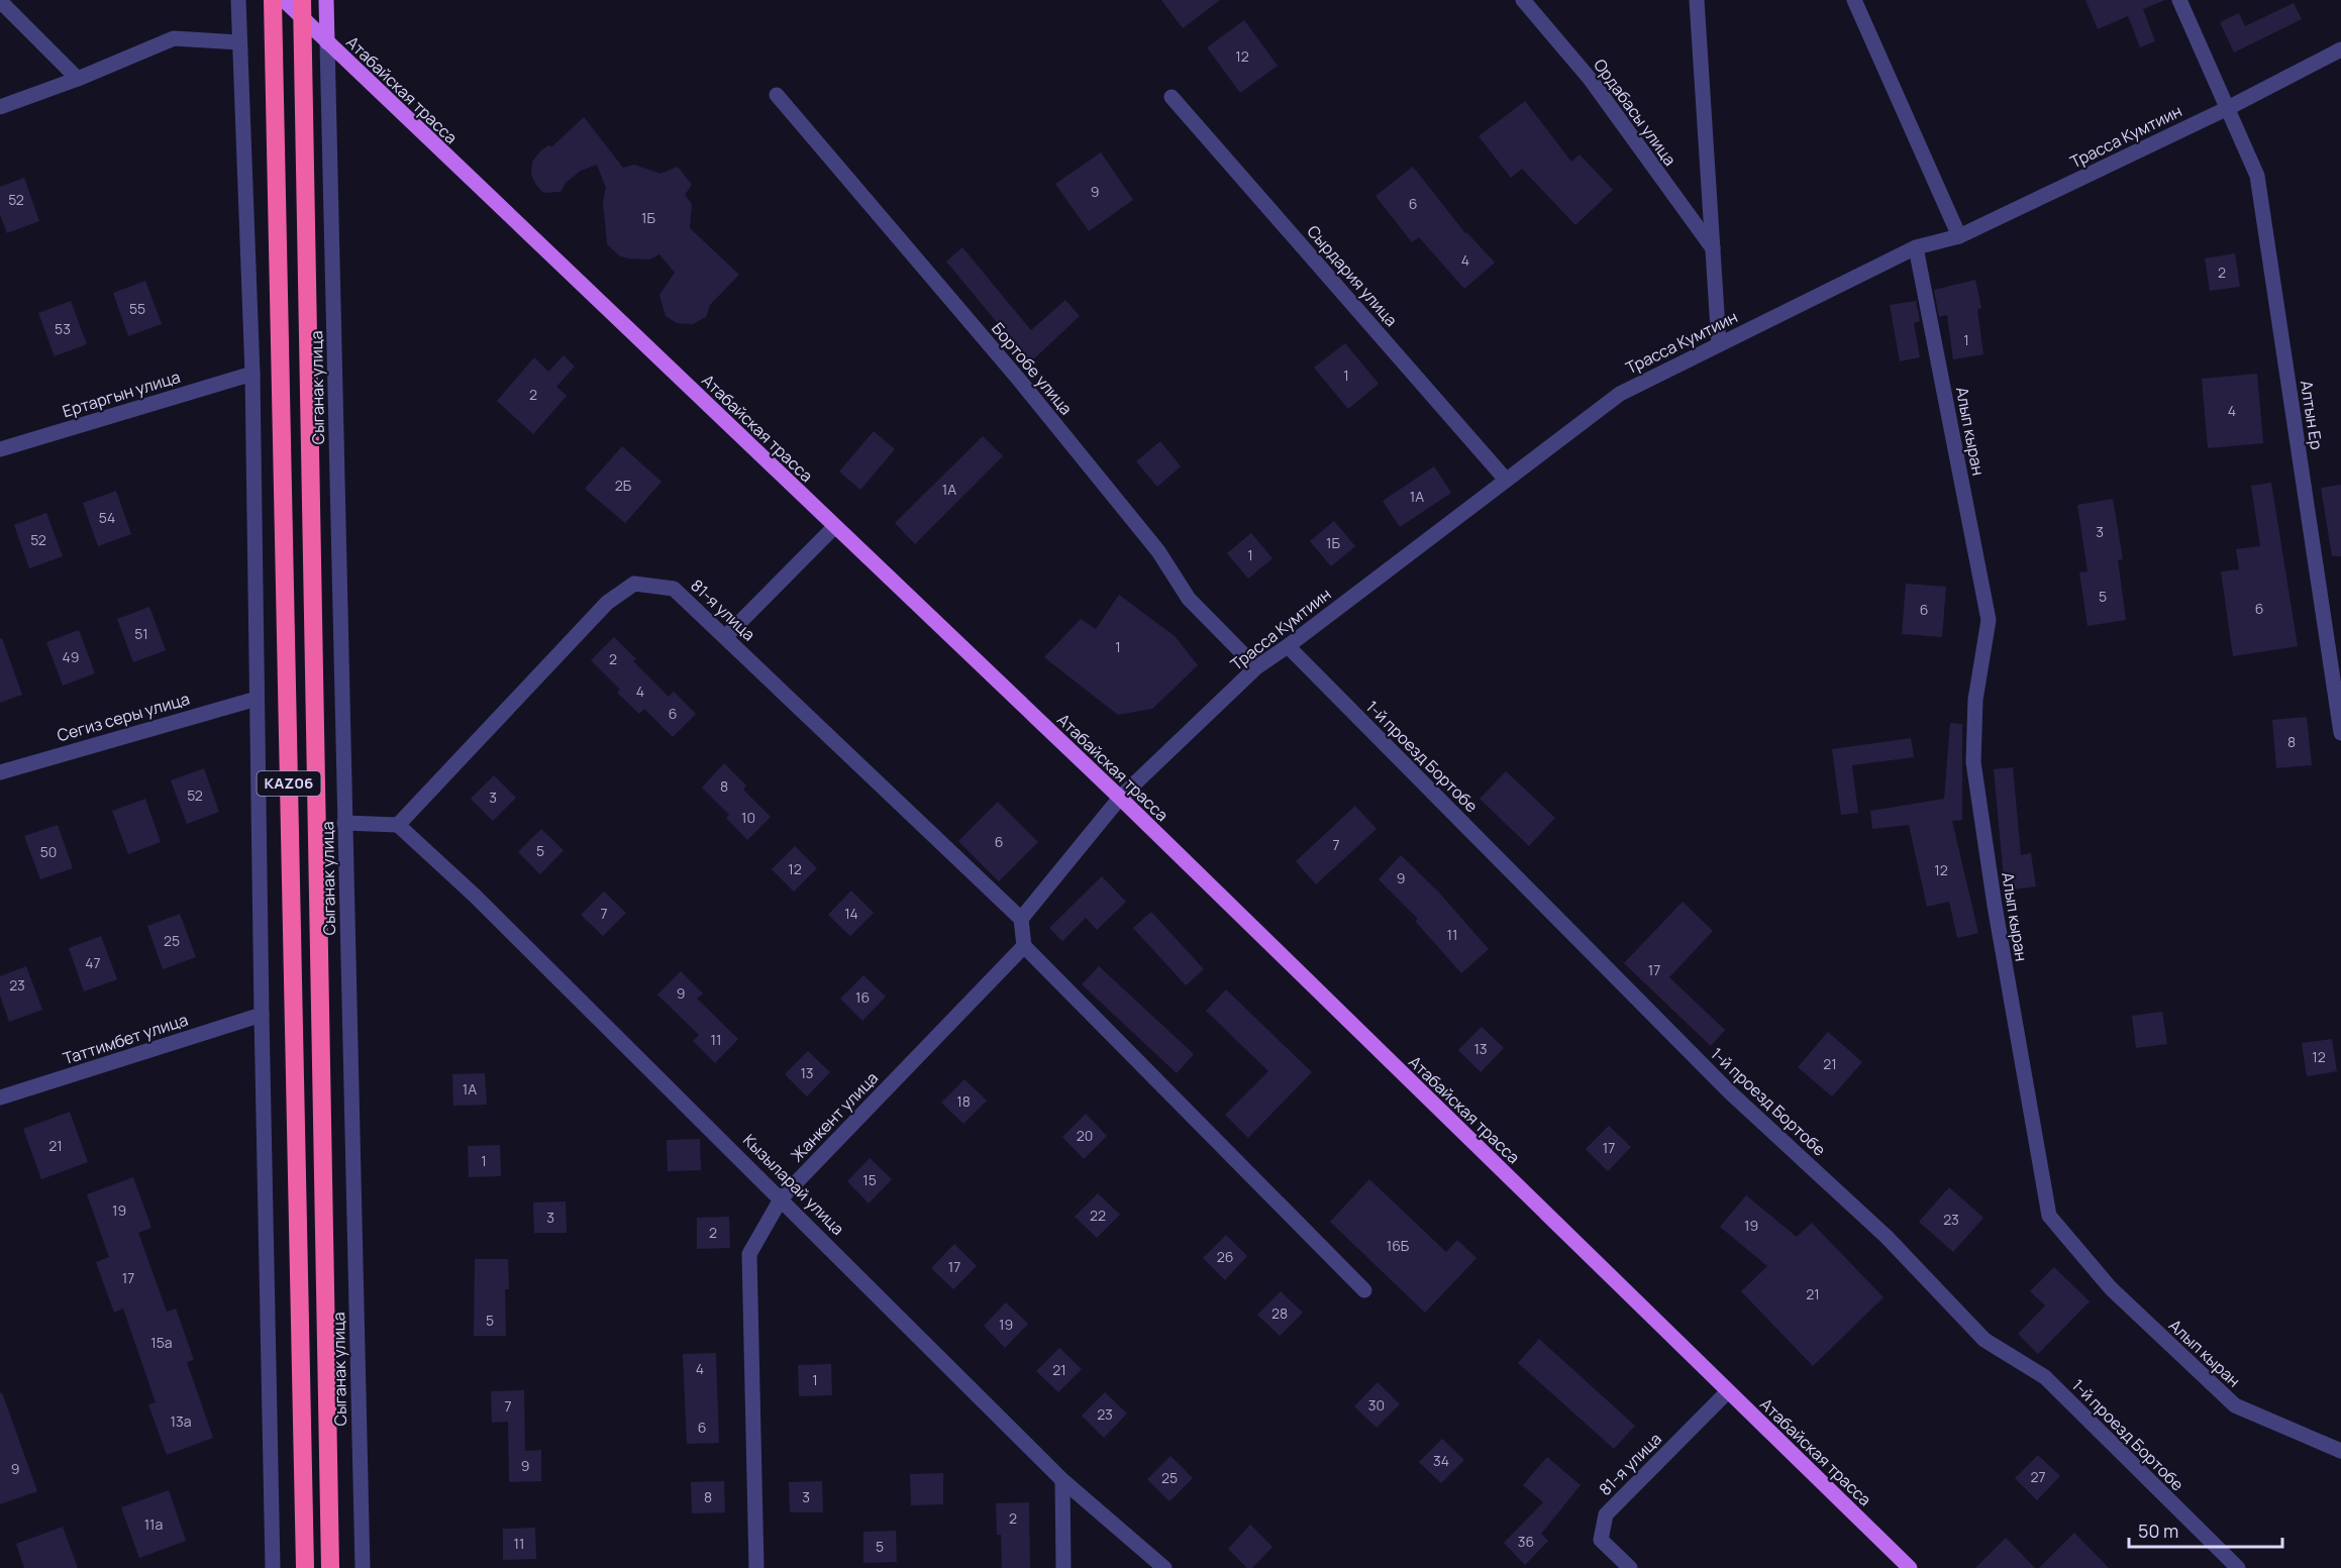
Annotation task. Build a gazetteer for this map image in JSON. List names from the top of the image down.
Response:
{
  "streets": {
    "highway": ["KАZ06"],
    "main road": ["Атабайская трасса"],
    "street": [
      "Ордабасы улица",
      "Трасса Кумтиин",
      "Сырдария улица",
      "Бортобе улица",
      "Сыганак улица",
      "Ертаргын улица",
      "Алтын Ер",
      "Алып кыран",
      "81-я улица",
      "Сегиз серы улица",
      "1-й проезд Бортобе",
      "Таттимбет улица",
      "Жанкент улица",
      "Кызыларай улица"
    ]
  },
  "crossings": [
    ["Атабайская трасса", "Трасса Кумтиин"],
    ["Атабайская трасса", "Сыганак улица"],
    ["Атабайская трасса", "81-я улица"],
    ["Атабайская трасса", "KАZ06"],
    ["Трасса Кумтиин", "Сырдария улица"],
    ["Трасса Кумтиин", "Бортобе улица"],
    ["Трасса Кумтиин", "Алтын Ер"],
    ["Трасса Кумтиин", "Алып кыран"],
    ["Трасса Кумтиин", "1-й проезд Бортобе"],
    ["81-я улица", "Кызыларай улица"],
    ["Жанкент улица", "Кызыларай улица"]
  ],
  "house_numbers": [
    "12",
    "9",
    "52",
    "6",
    "1Б",
    "4",
    "2",
    "55",
    "53",
    "1",
    "1",
    "2",
    "4",
    "2Б",
    "1А",
    "1А",
    "54",
    "3",
    "52",
    "1Б",
    "1",
    "5",
    "6",
    "6",
    "51",
    "1",
    "49",
    "2",
    "4",
    "6",
    "8",
    "8",
    "52",
    "3",
    "10",
    "6",
    "7",
    "5",
    "50",
    "12",
    "12",
    "9",
    "7",
    "14",
    "11",
    "25",
    "47",
    "17",
    "23",
    "9",
    "16",
    "11",
    "13",
    "12",
    "21",
    "13",
    "1А",
    "18",
    "20",
    "21",
    "17",
    "1",
    "15",
    "19",
    "22",
    "3",
    "23",
    "19",
    "2",
    "16Б",
    "26",
    "17",
    "17",
    "21",
    "28",
    "5",
    "19",
    "15a",
    "4",
    "21",
    "1",
    "30",
    "7",
    "23",
    "13a",
    "6",
    "34",
    "9",
    "9",
    "27",
    "25",
    "8",
    "3",
    "2",
    "11a",
    "36",
    "11",
    "5"
  ],
  "scale_bar": "50 m"
}
